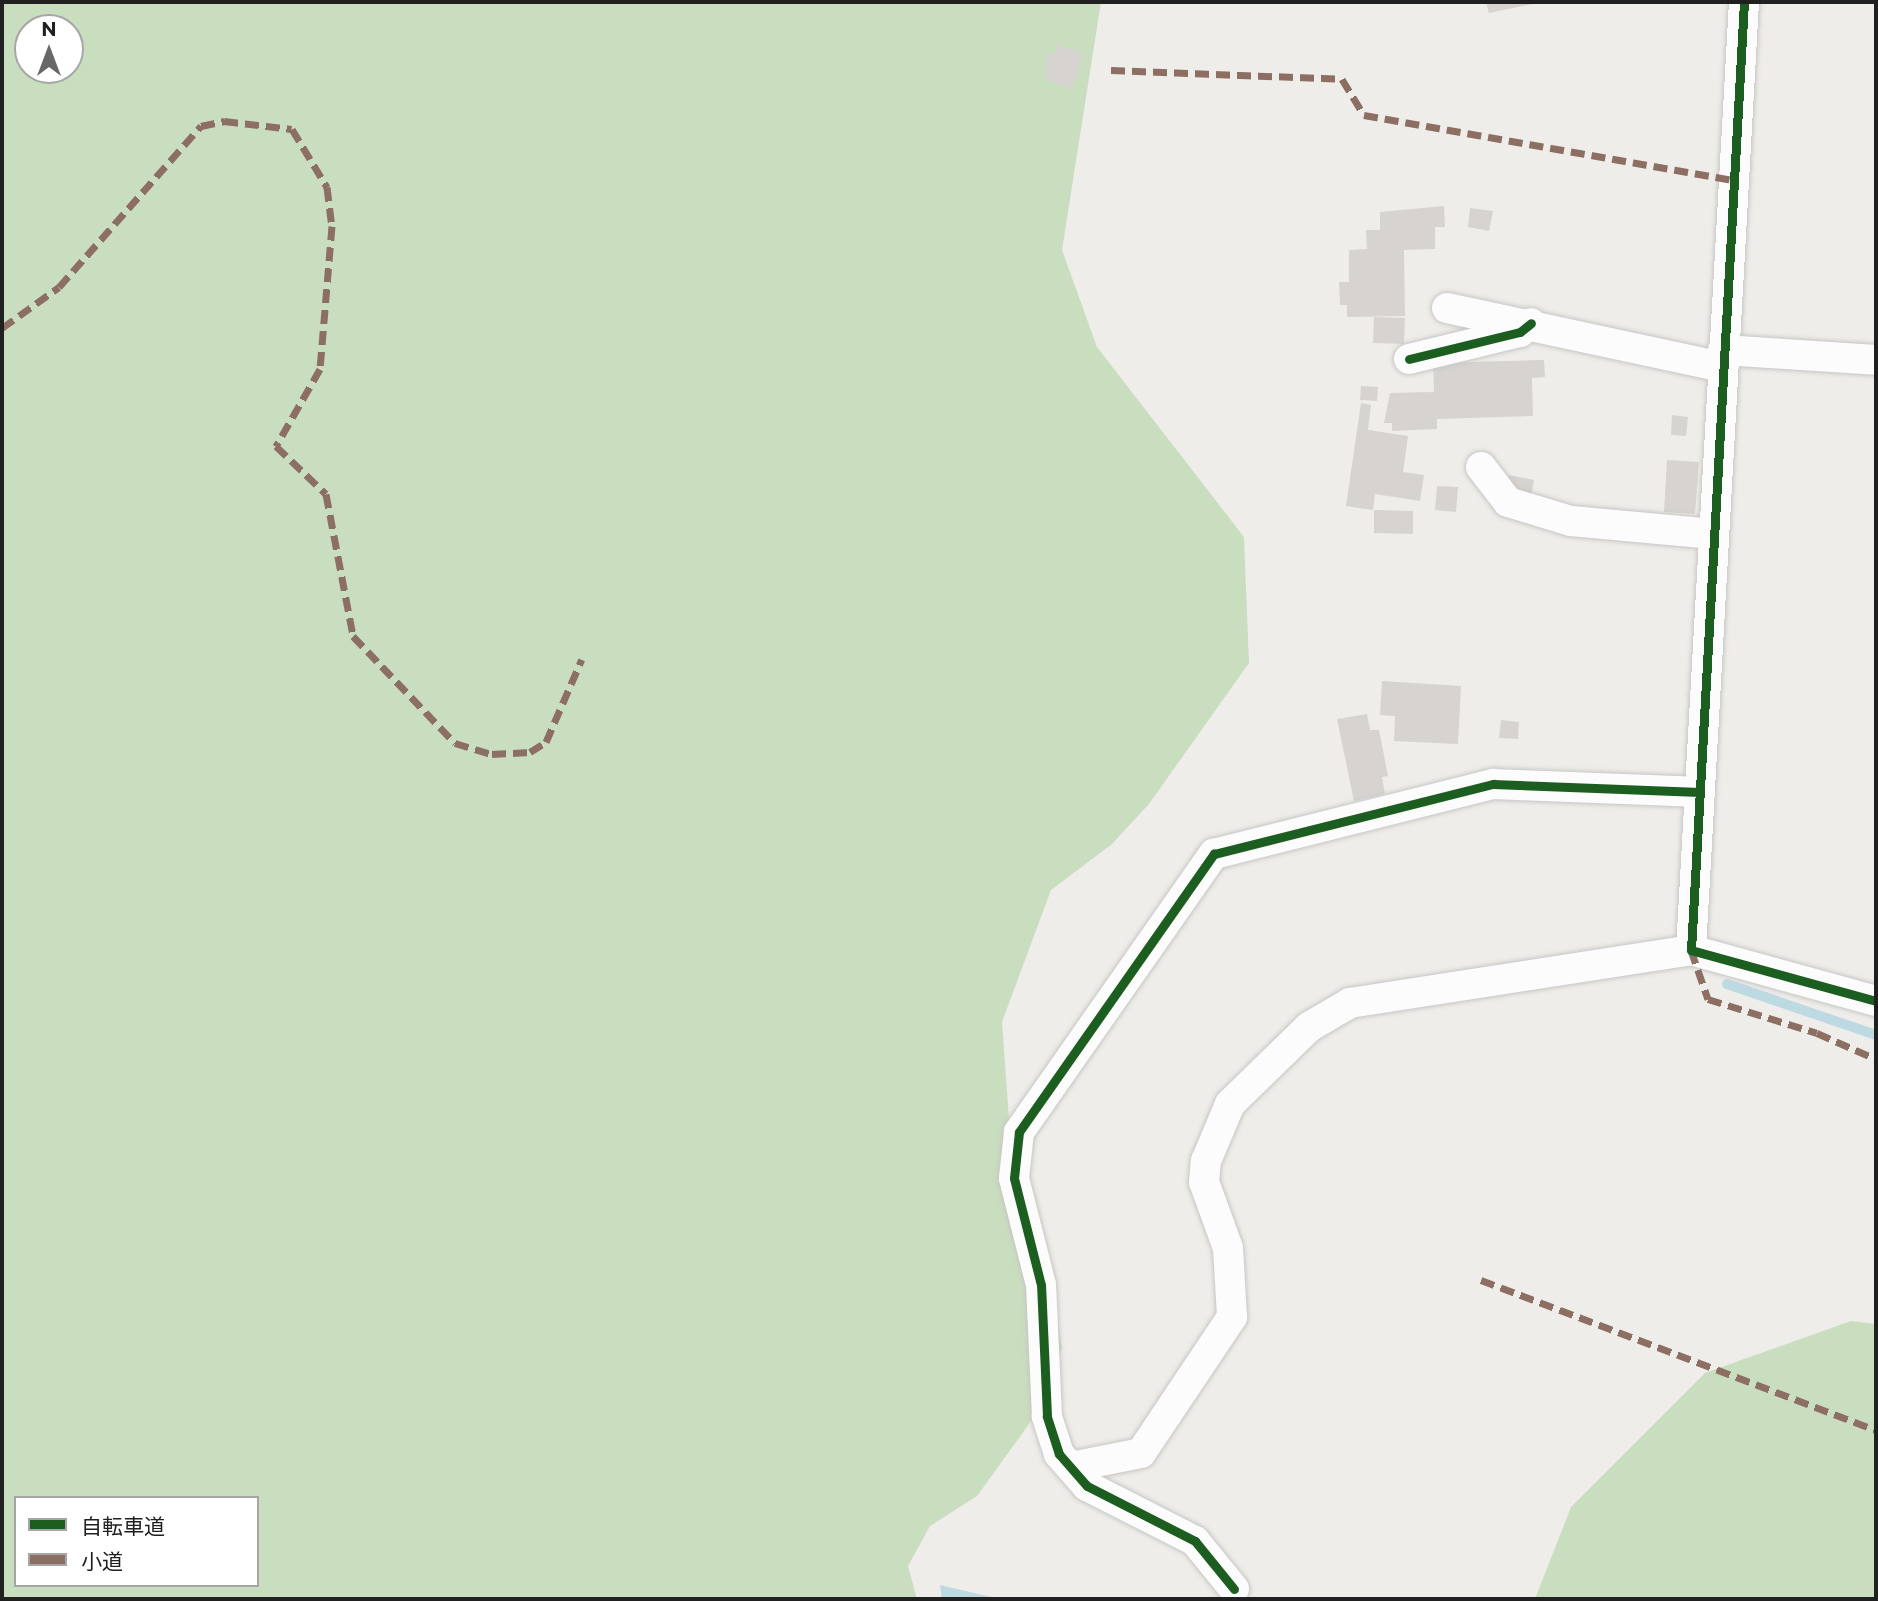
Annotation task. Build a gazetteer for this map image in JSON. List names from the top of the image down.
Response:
{
  "legend": ["自転車道", "小道"],
  "north": "top"
}
